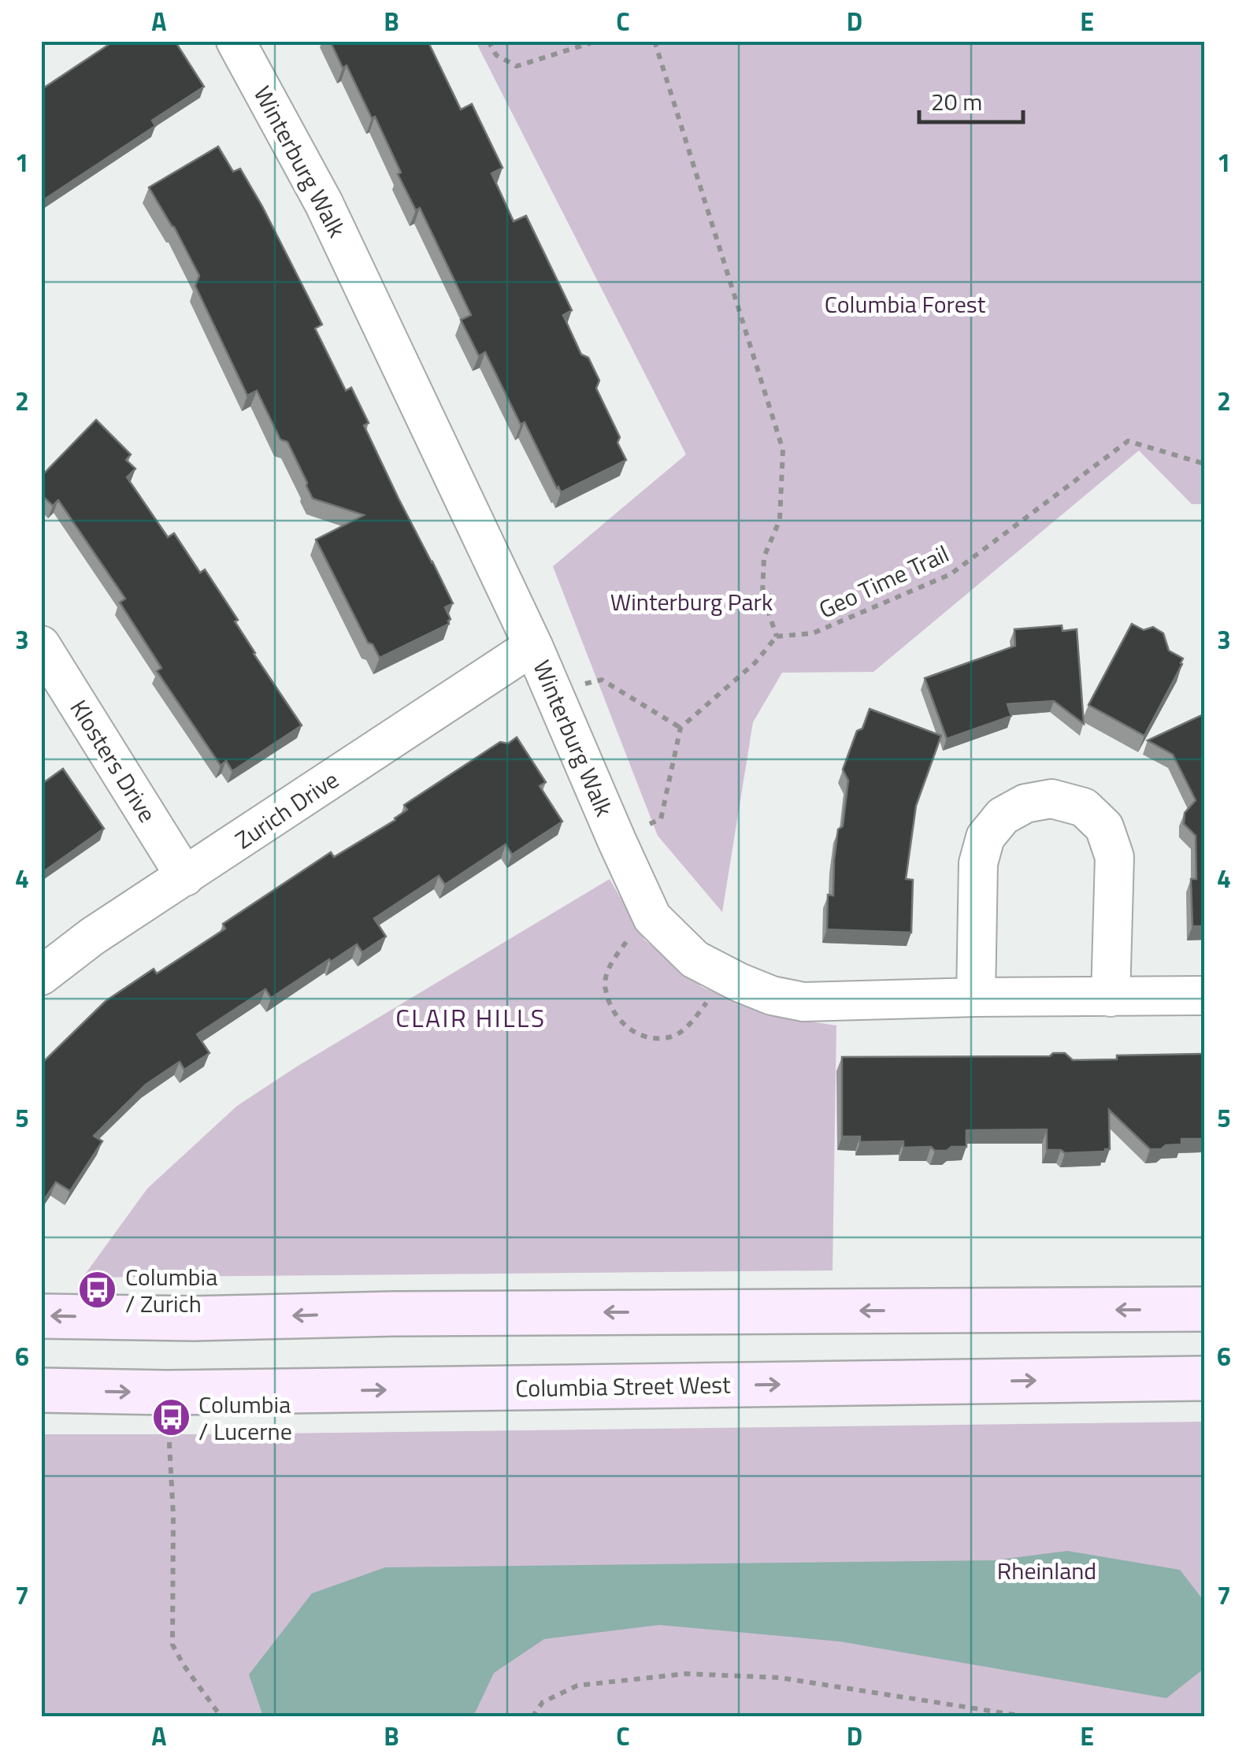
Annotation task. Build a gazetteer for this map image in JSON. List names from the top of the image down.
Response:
{
  "streets": {
    "main road": ["Columbia Street West"],
    "street": ["Winterburg Walk", "Klosters Drive", "Zurich Drive"],
    "path": ["Geo Time Trail"]
  },
  "crossings": [
    ["Winterburg Walk", "Zurich Drive"],
    ["Klosters Drive", "Zurich Drive"]
  ],
  "districts": ["CLAIR HILLS"],
  "parks": ["Columbia Forest", "Winterburg Park", "Rheinland"],
  "places": {
    "bus stop": ["Columbia / Zurich", "Columbia / Lucerne"]
  },
  "scale_bar": "20 m",
  "grid": {
    "columns": [
      "A",
      "B",
      "C",
      "D",
      "E"
    ],
    "rows": [
      "1",
      "2",
      "3",
      "4",
      "5",
      "6",
      "7"
    ]
  }
}
